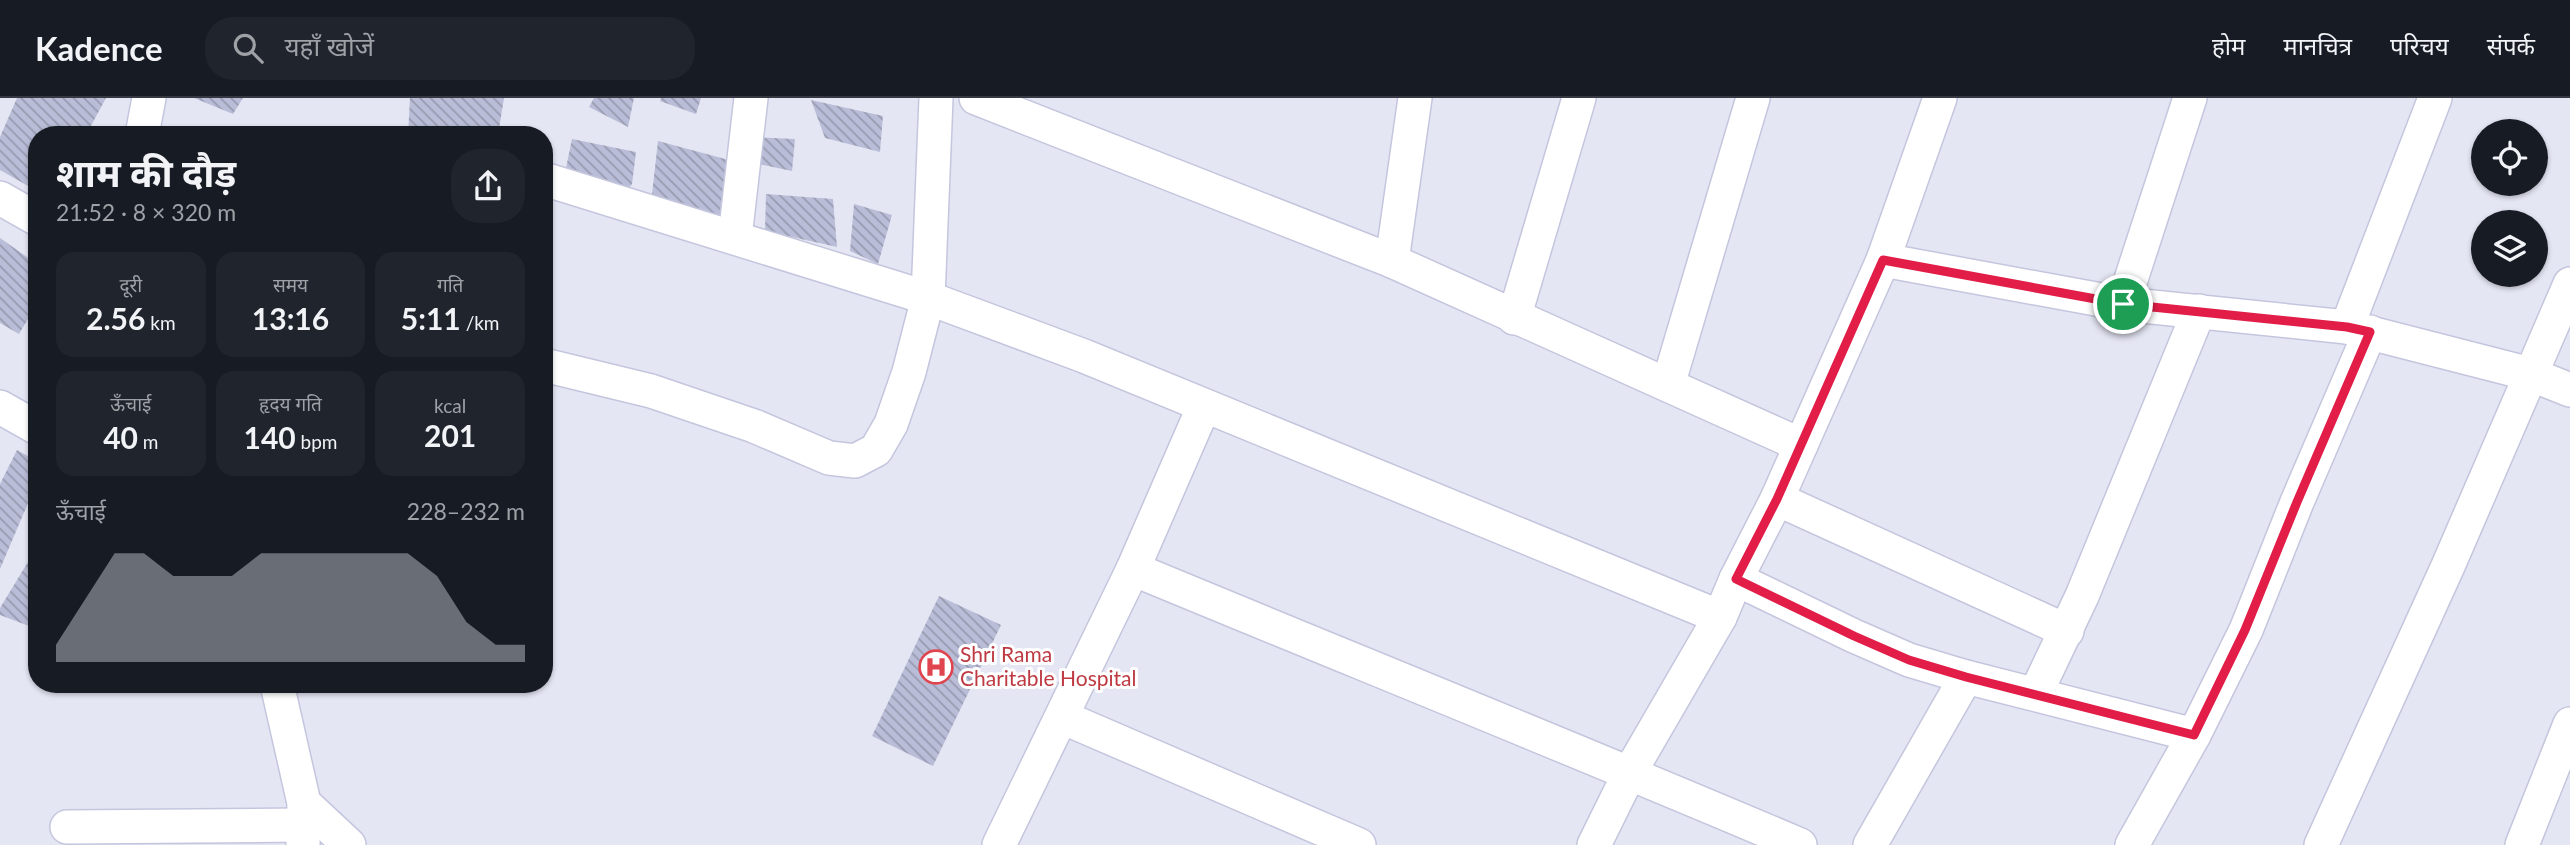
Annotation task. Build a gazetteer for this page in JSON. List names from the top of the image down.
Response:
{
  "places": {
    "hospital": ["Shri Rama Charitable Hospital"]
  },
  "page": {
    "header": "Kadence",
    "search": "यहाँ खोजें",
    "nav": [
      "होम",
      "मानचित्र",
      "परिचय",
      "संपर्क"
    ],
    "heading": ["शाम की दौड़", "21:52 · 8 × 320 m"],
    "stats": [
      ["दूरी", "2.56 km"],
      ["समय", "13:16"],
      ["गति", "5:11 /km"],
      ["ऊँचाई", "40 m"],
      ["हृदय गति", "140 bpm"],
      ["kcal", "201"]
    ],
    "chart": ["ऊँचाई", "228–232 m"]
  }
}
